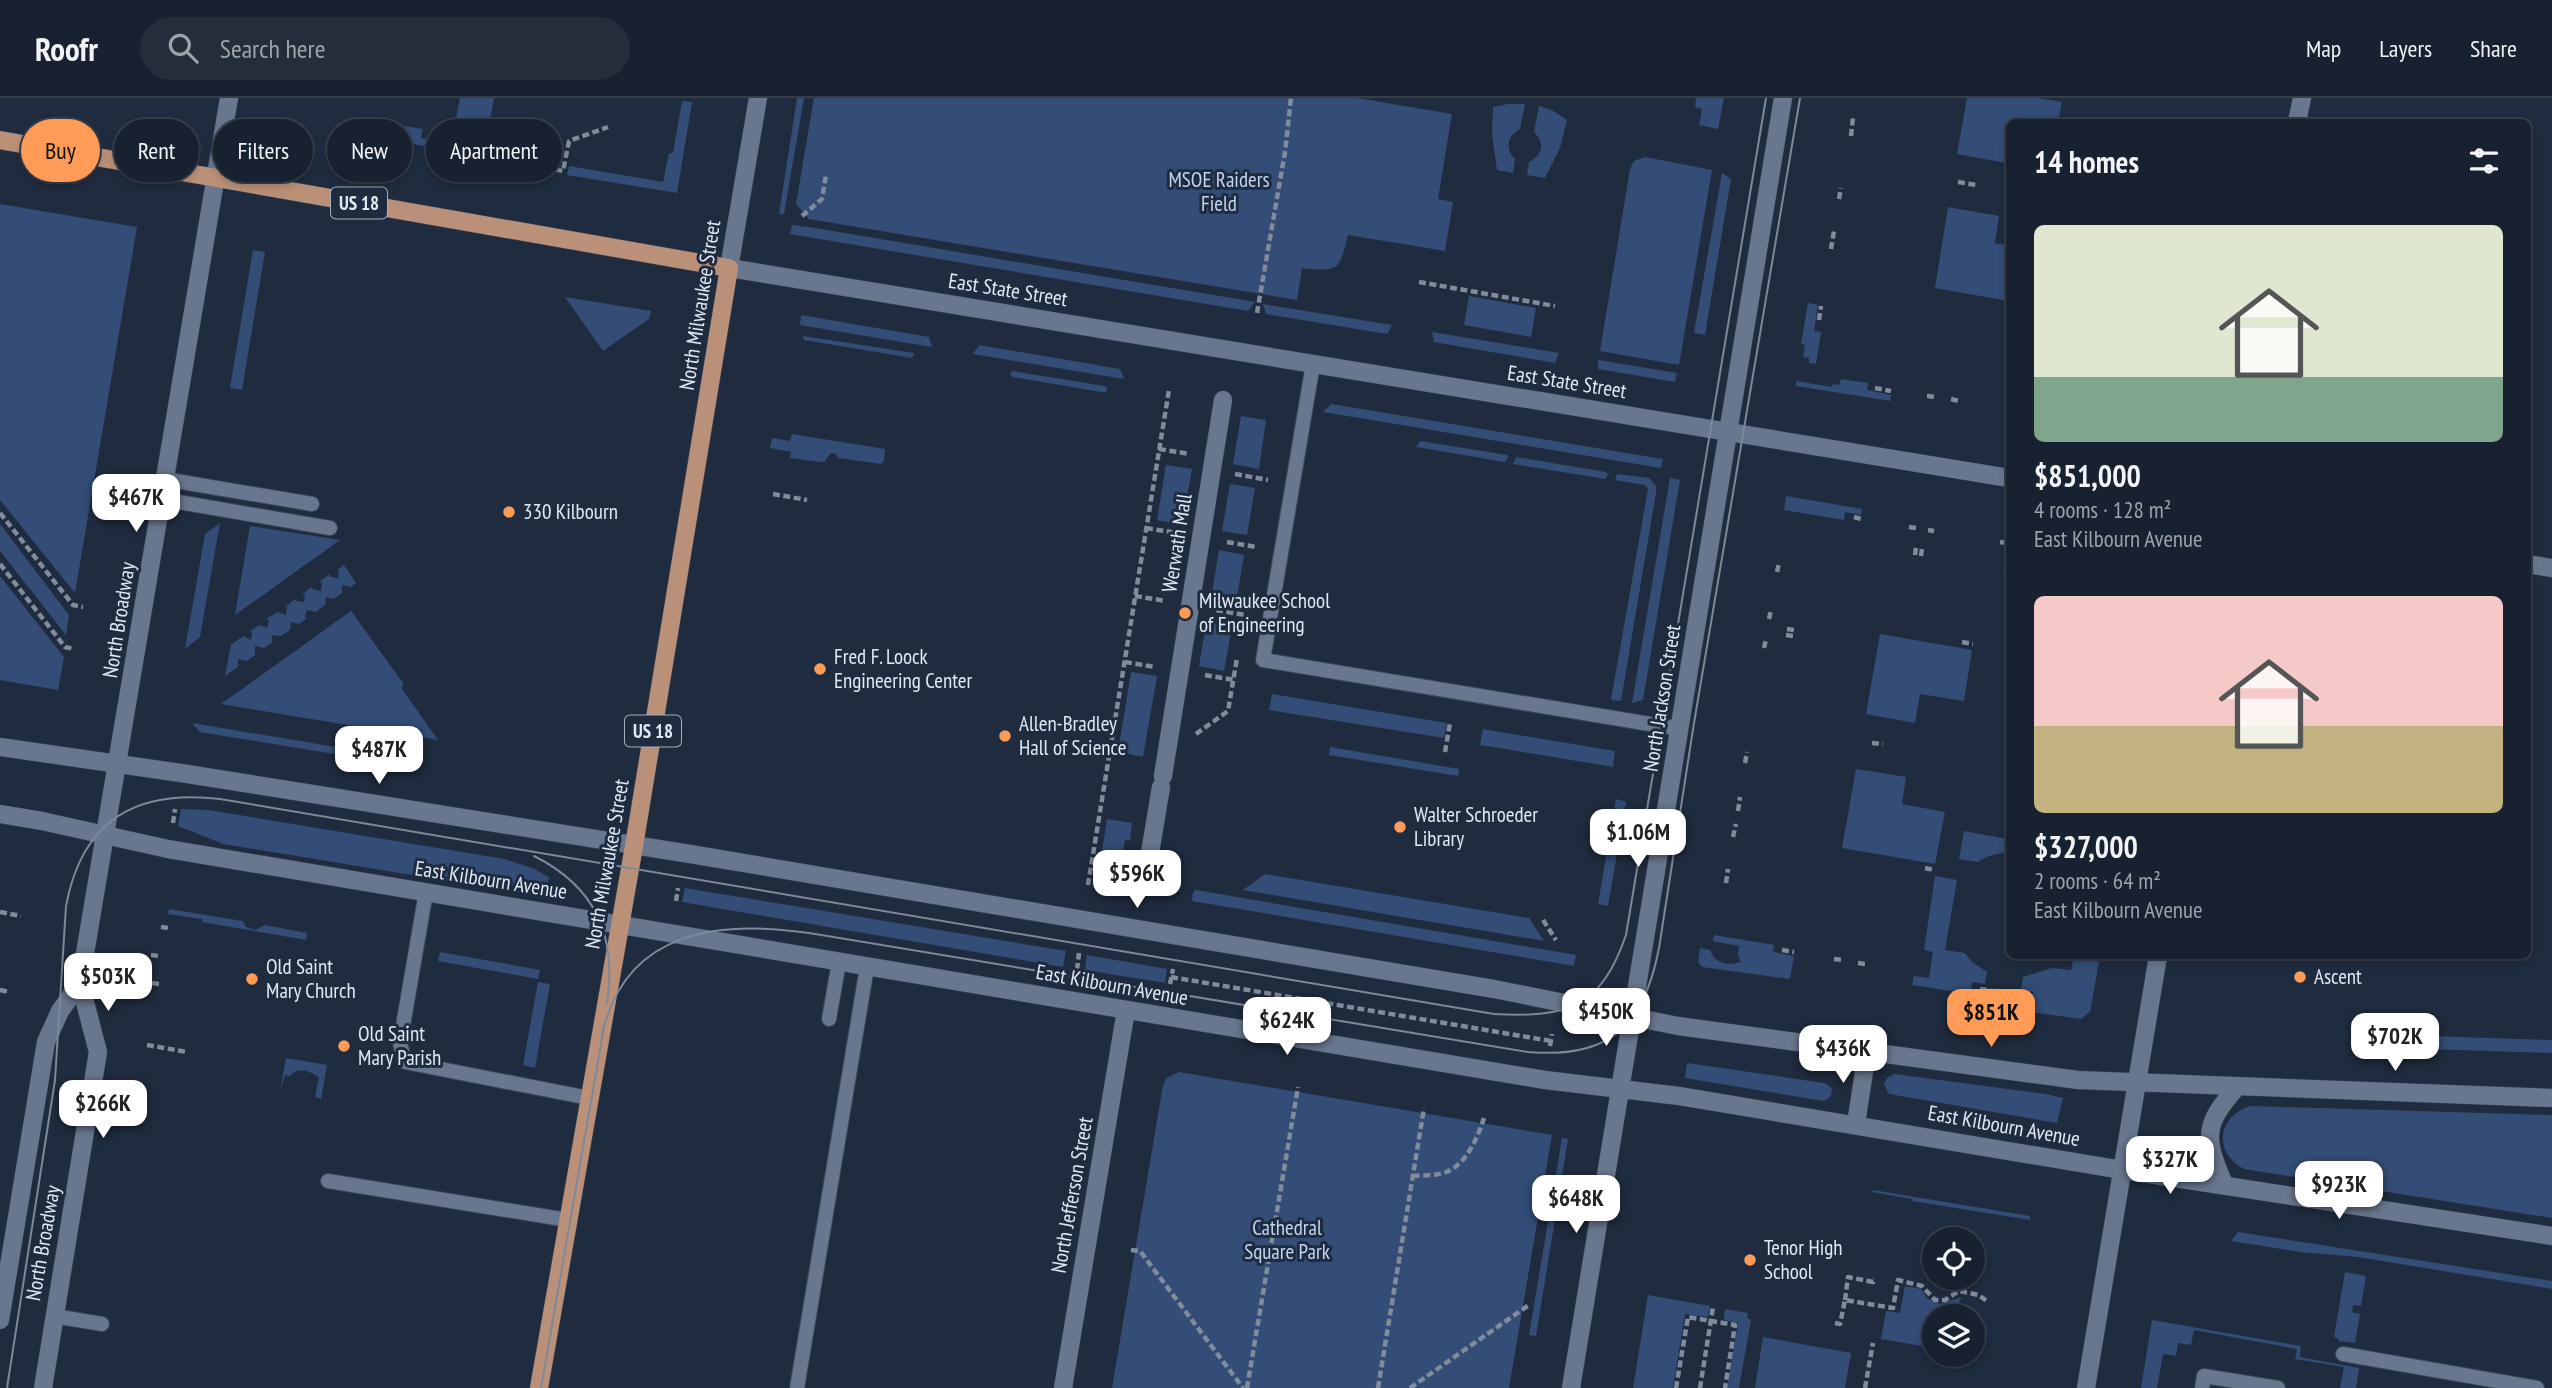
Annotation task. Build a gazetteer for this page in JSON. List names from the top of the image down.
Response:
{
  "streets": {
    "main road": ["US 18", "East State Street", "North Milwaukee Street"],
    "street": [
      "Werwath Mall",
      "North Broadway",
      "North Jackson Street",
      "East Kilbourn Avenue",
      "North Jefferson Street"
    ]
  },
  "crossings": [
    ["East State Street", "North Milwaukee Street"],
    ["East State Street", "North Jackson Street"],
    ["North Milwaukee Street", "East Kilbourn Avenue"],
    ["North Broadway", "East Kilbourn Avenue"],
    ["North Jackson Street", "East Kilbourn Avenue"],
    ["East Kilbourn Avenue", "North Jefferson Street"]
  ],
  "parks": ["MSOE Raiders Field", "Cathedral Square Park"],
  "places": [
    "330 Kilbourn",
    "Milwaukee School of Engineering",
    "Fred F. Loock Engineering Center",
    "Allen-Bradley Hall of Science",
    "Walter Schroeder Library",
    "Ascent",
    "Old Saint Mary Church",
    "Old Saint Mary Parish",
    "Tenor High School"
  ],
  "page": {
    "header": "Roofr",
    "search": "Search here",
    "nav": ["Map", "Layers", "Share"],
    "chip": [
      "Buy",
      "Rent",
      "Filters",
      "New",
      "Apartment"
    ],
    "heading": "14 homes",
    "list": [
      {
        "name": "$851,000",
        "note": "4 rooms · 128 m² · East Kilbourn Avenue"
      },
      {
        "name": "$327,000",
        "note": "2 rooms · 64 m² · East Kilbourn Avenue"
      }
    ],
    "price": [
      "$467K",
      "$487K",
      "$1.06M",
      "$596K",
      "$503K",
      "$450K",
      "$851K",
      "$624K",
      "$702K",
      "$436K",
      "$266K",
      "$327K",
      "$923K",
      "$648K"
    ]
  }
}
